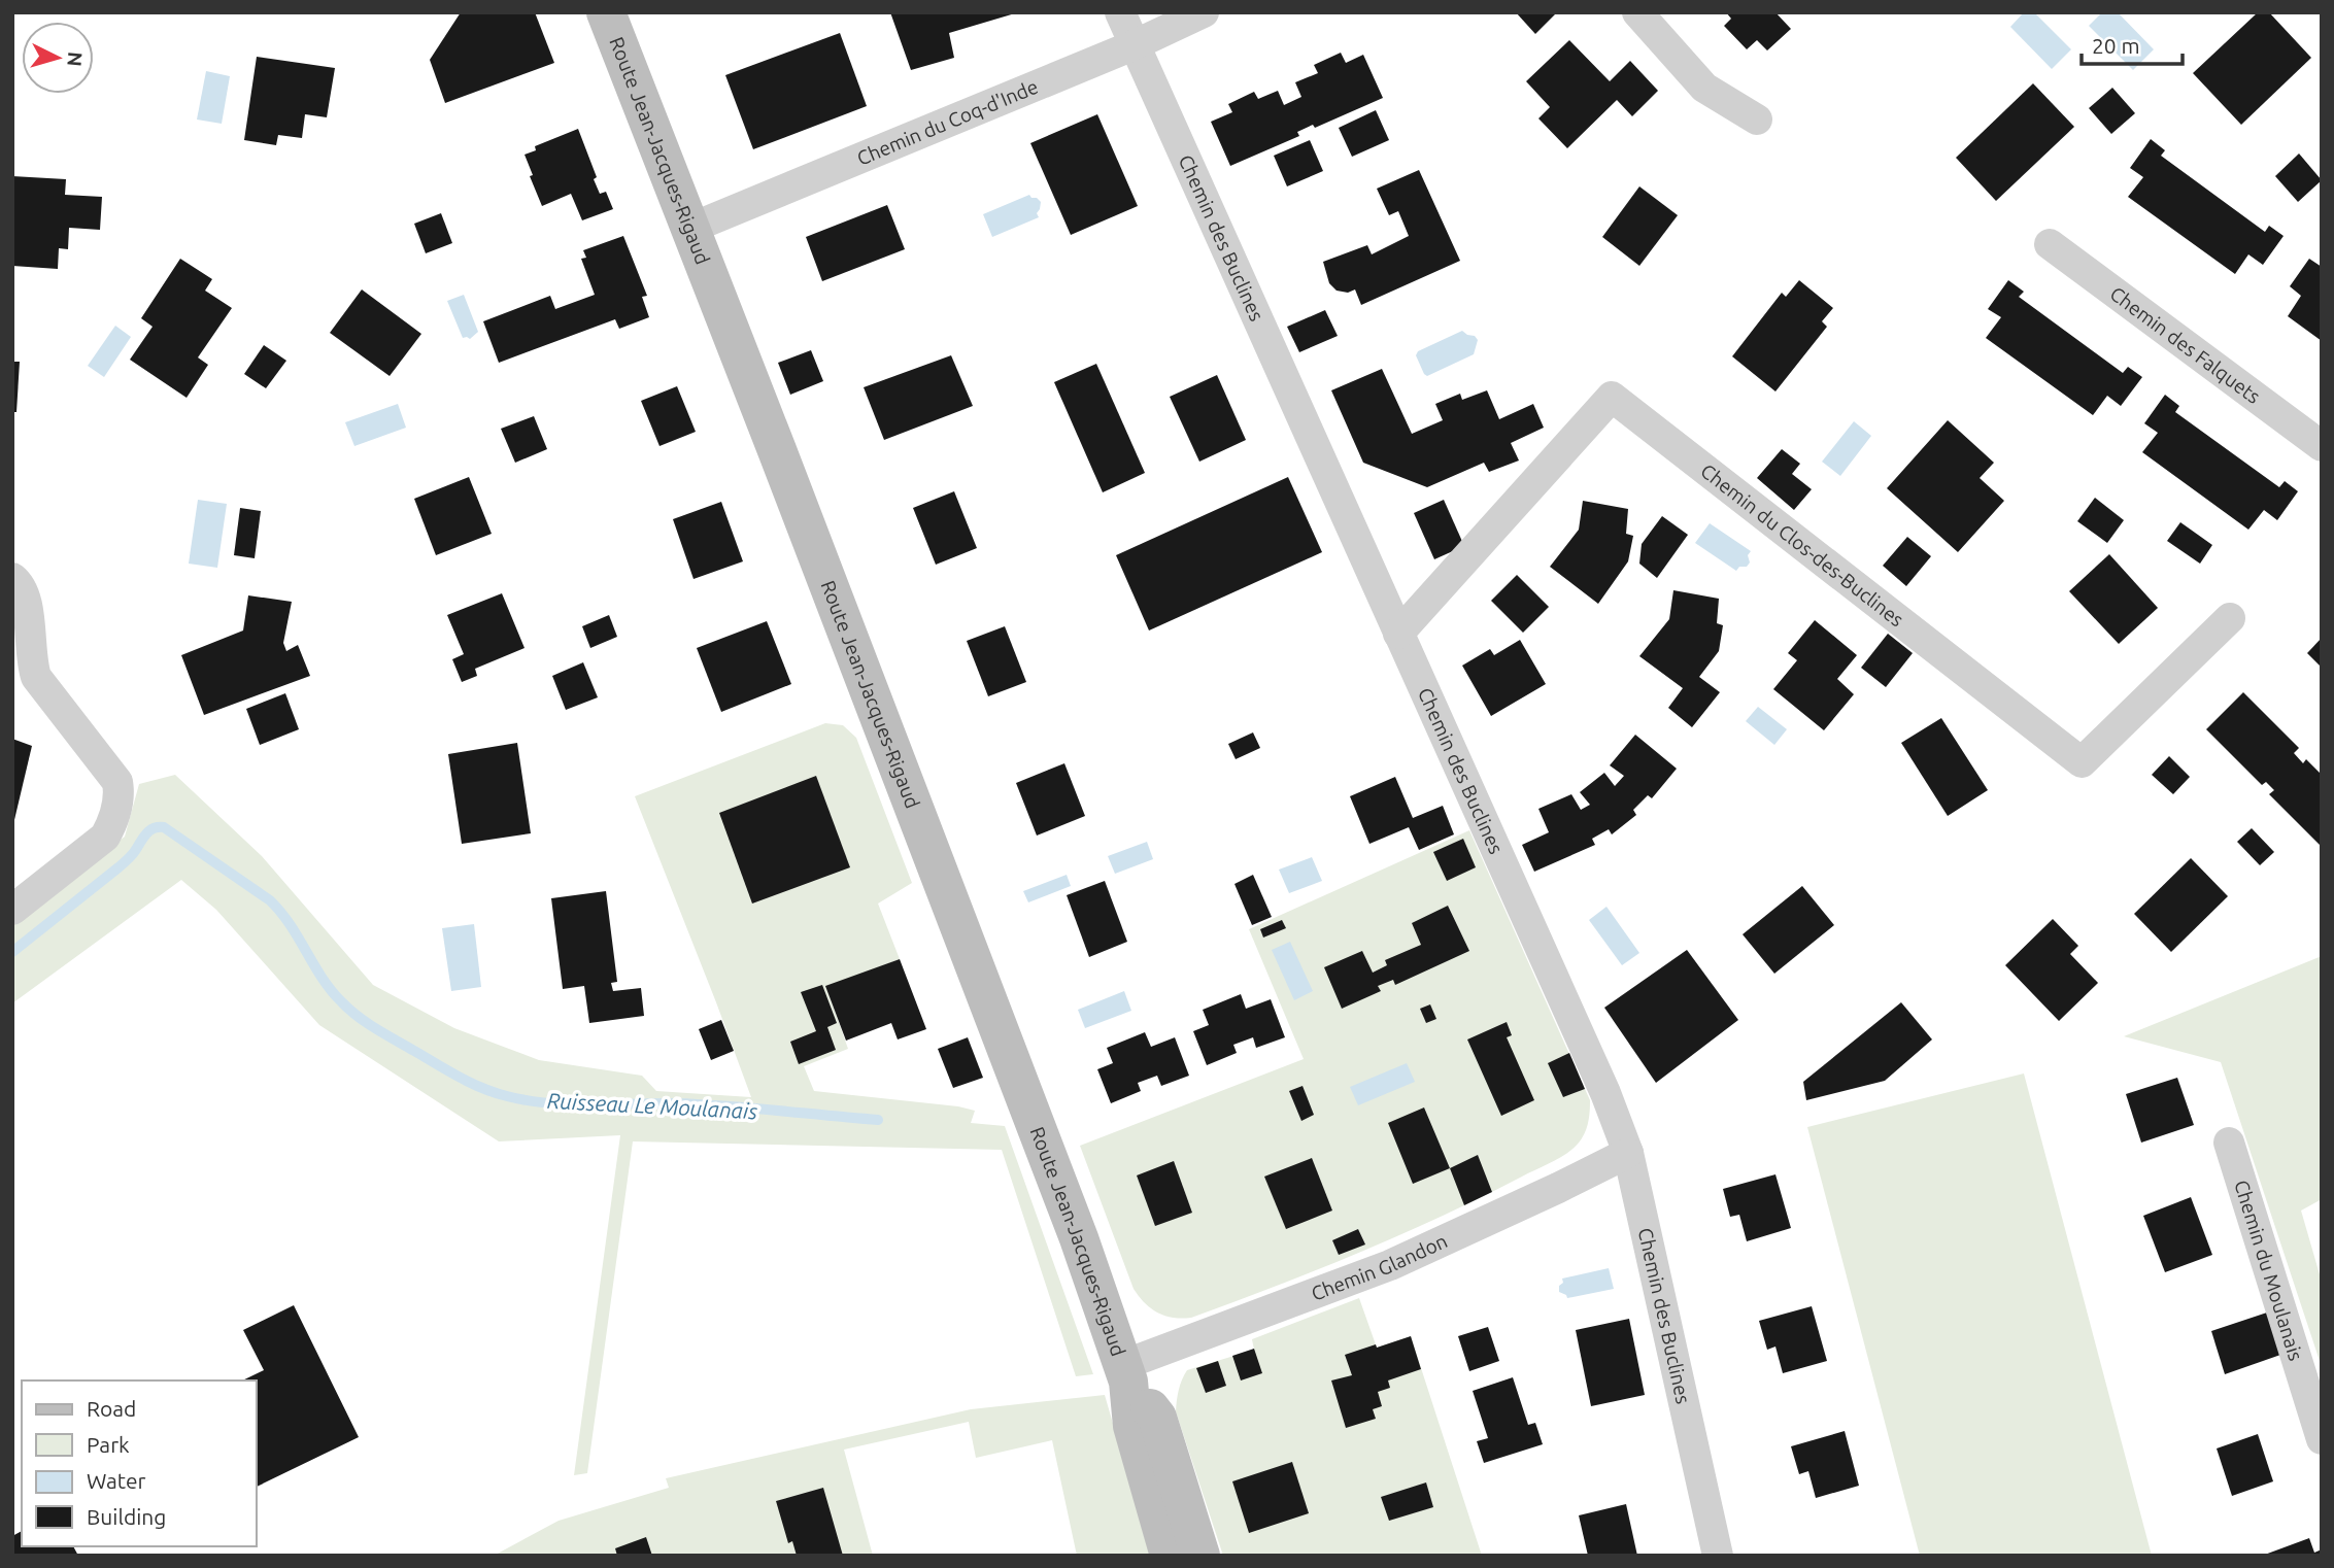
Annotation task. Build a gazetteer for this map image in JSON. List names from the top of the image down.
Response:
{
  "streets": {
    "street": [
      "Chemin du Coq-d'Inde",
      "Route Jean-Jacques-Rigaud",
      "Chemin des Buclines",
      "Chemin des Falquets",
      "Chemin du Clos-des-Buclines",
      "Chemin Glandon",
      "Chemin du Moulanais"
    ]
  },
  "crossings": [
    ["Chemin du Coq-d'Inde", "Route Jean-Jacques-Rigaud"],
    ["Chemin du Coq-d'Inde", "Chemin des Buclines"],
    ["Route Jean-Jacques-Rigaud", "Chemin Glandon"],
    ["Chemin des Buclines", "Chemin du Clos-des-Buclines"],
    ["Chemin des Buclines", "Chemin Glandon"]
  ],
  "water": ["Ruisseau Le Moulanais"],
  "legend": [
    "Road",
    "Park",
    "Water",
    "Building"
  ],
  "scale_bar": "20 m",
  "north": "right"
}
